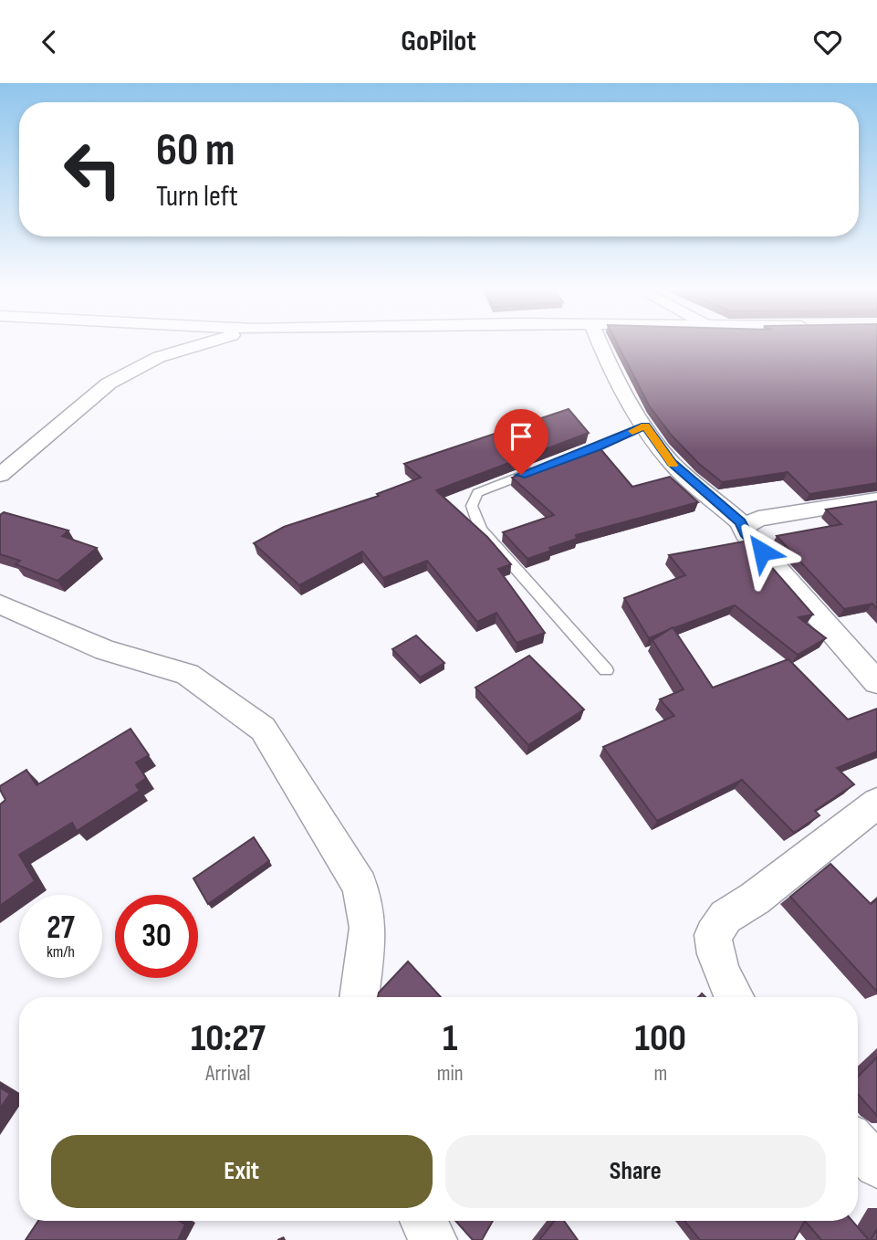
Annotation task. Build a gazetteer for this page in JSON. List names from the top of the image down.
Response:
{
  "page": {
    "header": "GoPilot",
    "turn": ["60 m", "Turn left"],
    "speed": "27 km/h",
    "limit": "30",
    "eta": [
      "10:27",
      "Arrival",
      "1",
      "min",
      "100",
      "m"
    ],
    "buttons": ["Exit", "Share"]
  }
}
